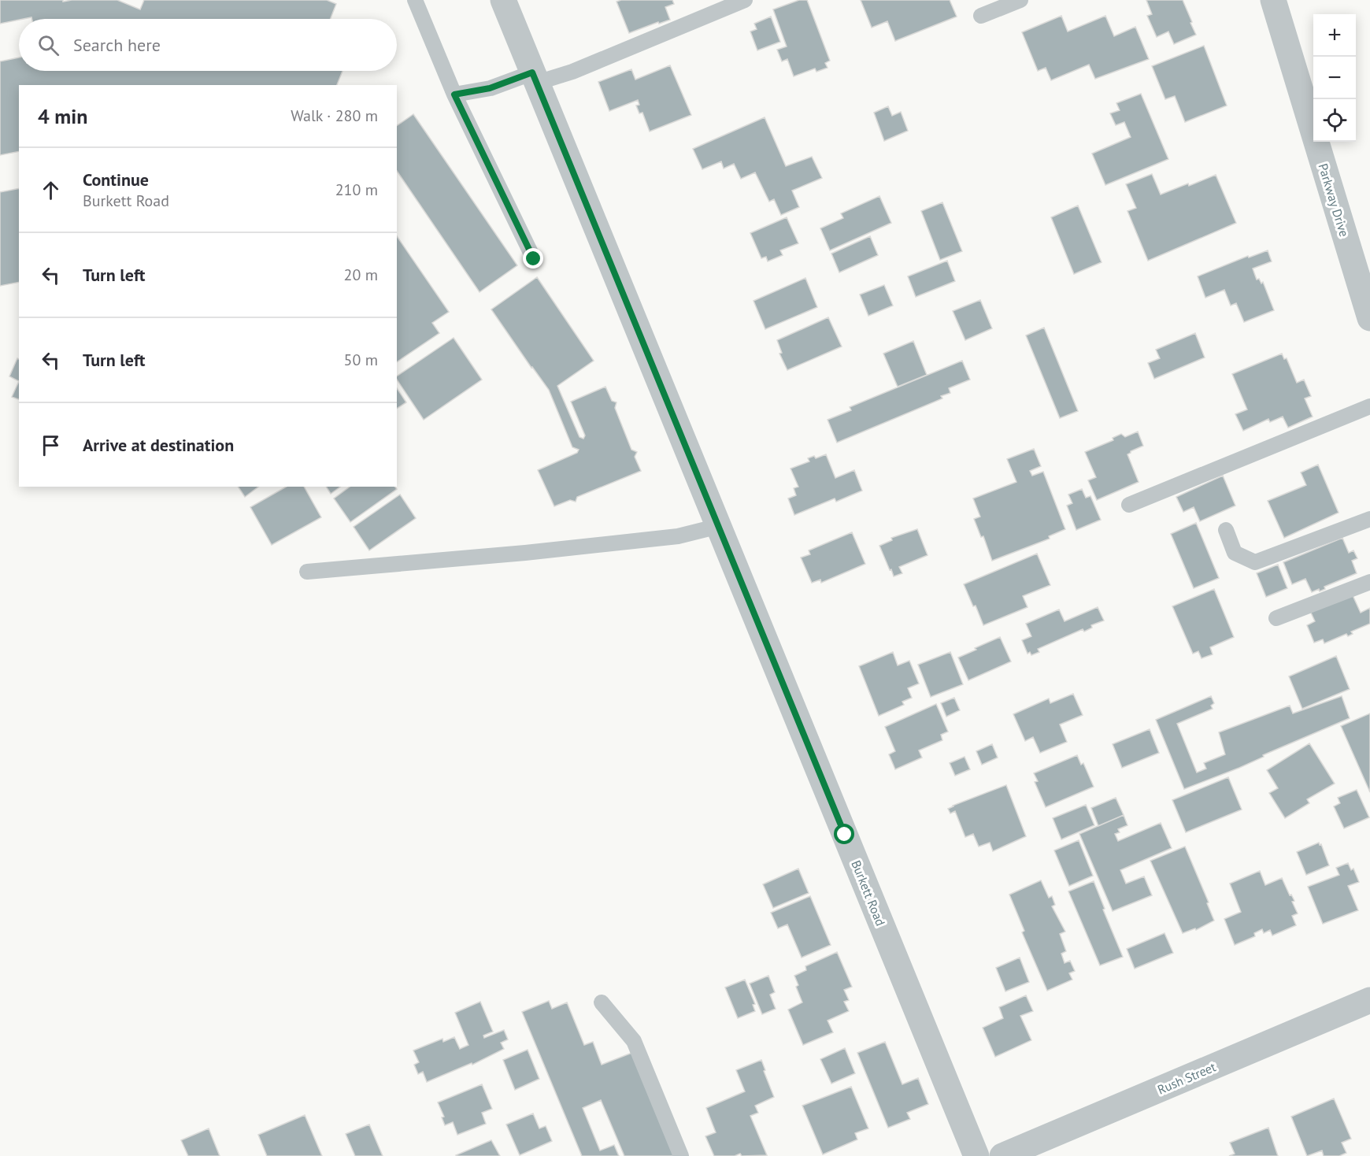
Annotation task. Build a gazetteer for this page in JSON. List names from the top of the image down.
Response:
{
  "streets": {
    "street": ["Parkway Drive", "Burkett Road", "Rush Street"]
  },
  "page": {
    "map_buttons": ["+", "−"],
    "search": "Search here",
    "heading": ["4 min", "Walk · 280 m"],
    "list": [
      ["Continue", "Burkett Road", "210 m"],
      ["Turn left", "20 m"],
      ["Turn left", "50 m"],
      "Arrive at destination"
    ]
  }
}
